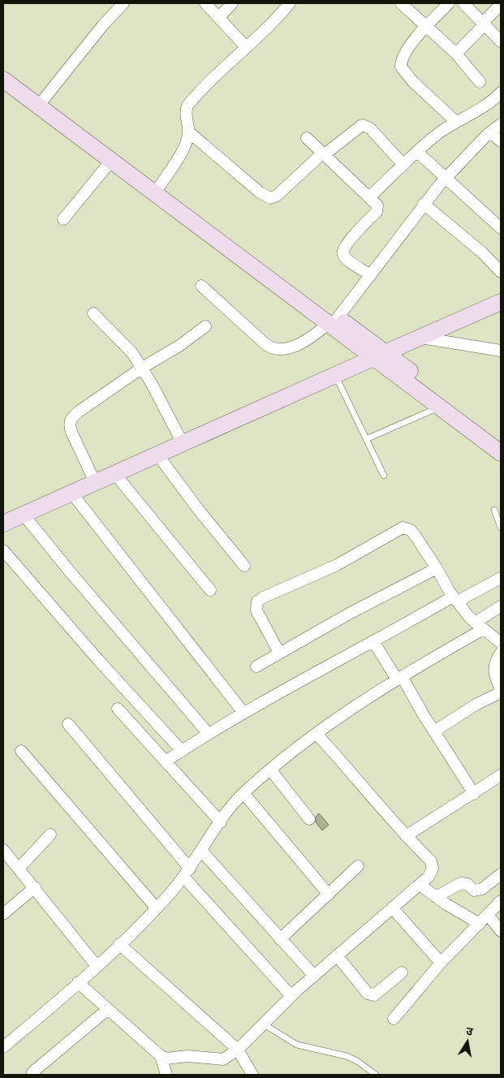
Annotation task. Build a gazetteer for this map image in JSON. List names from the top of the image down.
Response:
{
  "north": "top"
}
